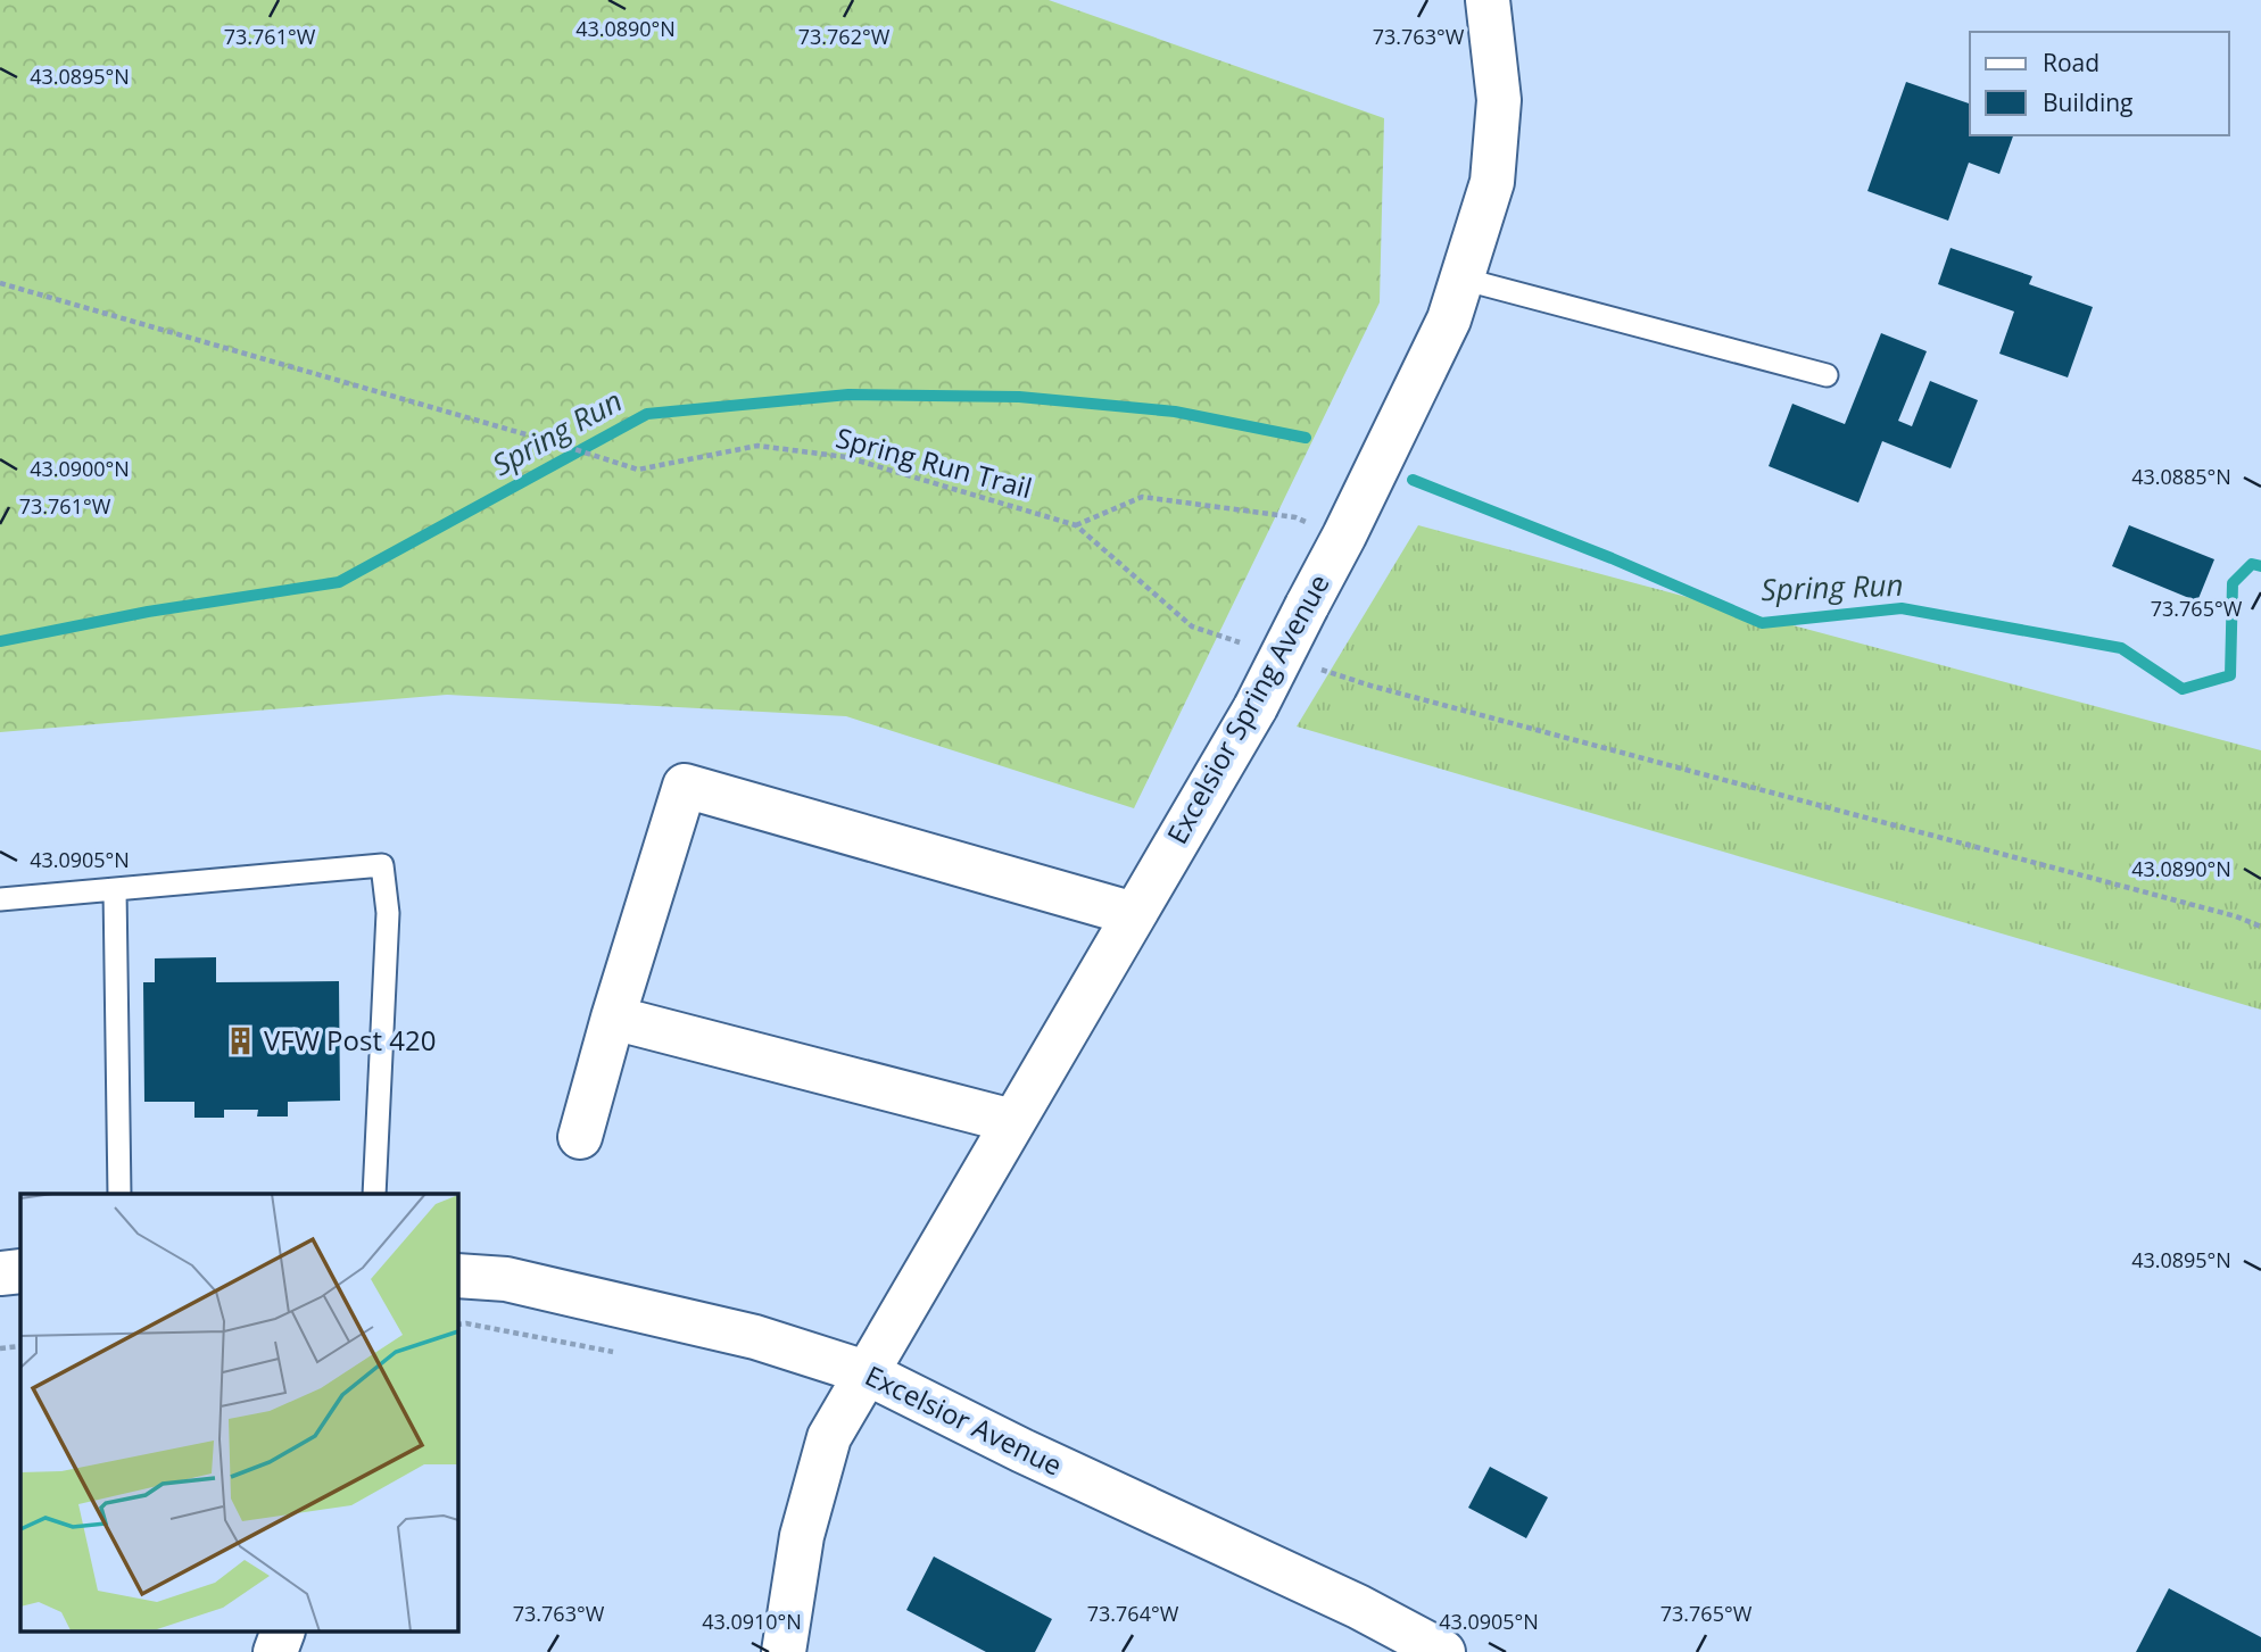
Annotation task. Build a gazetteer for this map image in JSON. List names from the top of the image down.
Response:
{
  "streets": {
    "street": ["Excelsior Spring Avenue", "Excelsior Avenue"],
    "path": ["Spring Run Trail"]
  },
  "crossings": [
    ["Excelsior Spring Avenue", "Excelsior Avenue"]
  ],
  "water": ["Spring Run"],
  "places": {
    "building": ["VFW Post 420"]
  },
  "legend": ["Road", "Building"],
  "coordinates": [
    "43.0890°N",
    "73.761°W",
    "73.762°W",
    "73.763°W",
    "43.0895°N",
    "43.0900°N",
    "43.0885°N",
    "73.765°W",
    "43.0905°N",
    "73.764°W",
    "43.0910°N"
  ]
}
